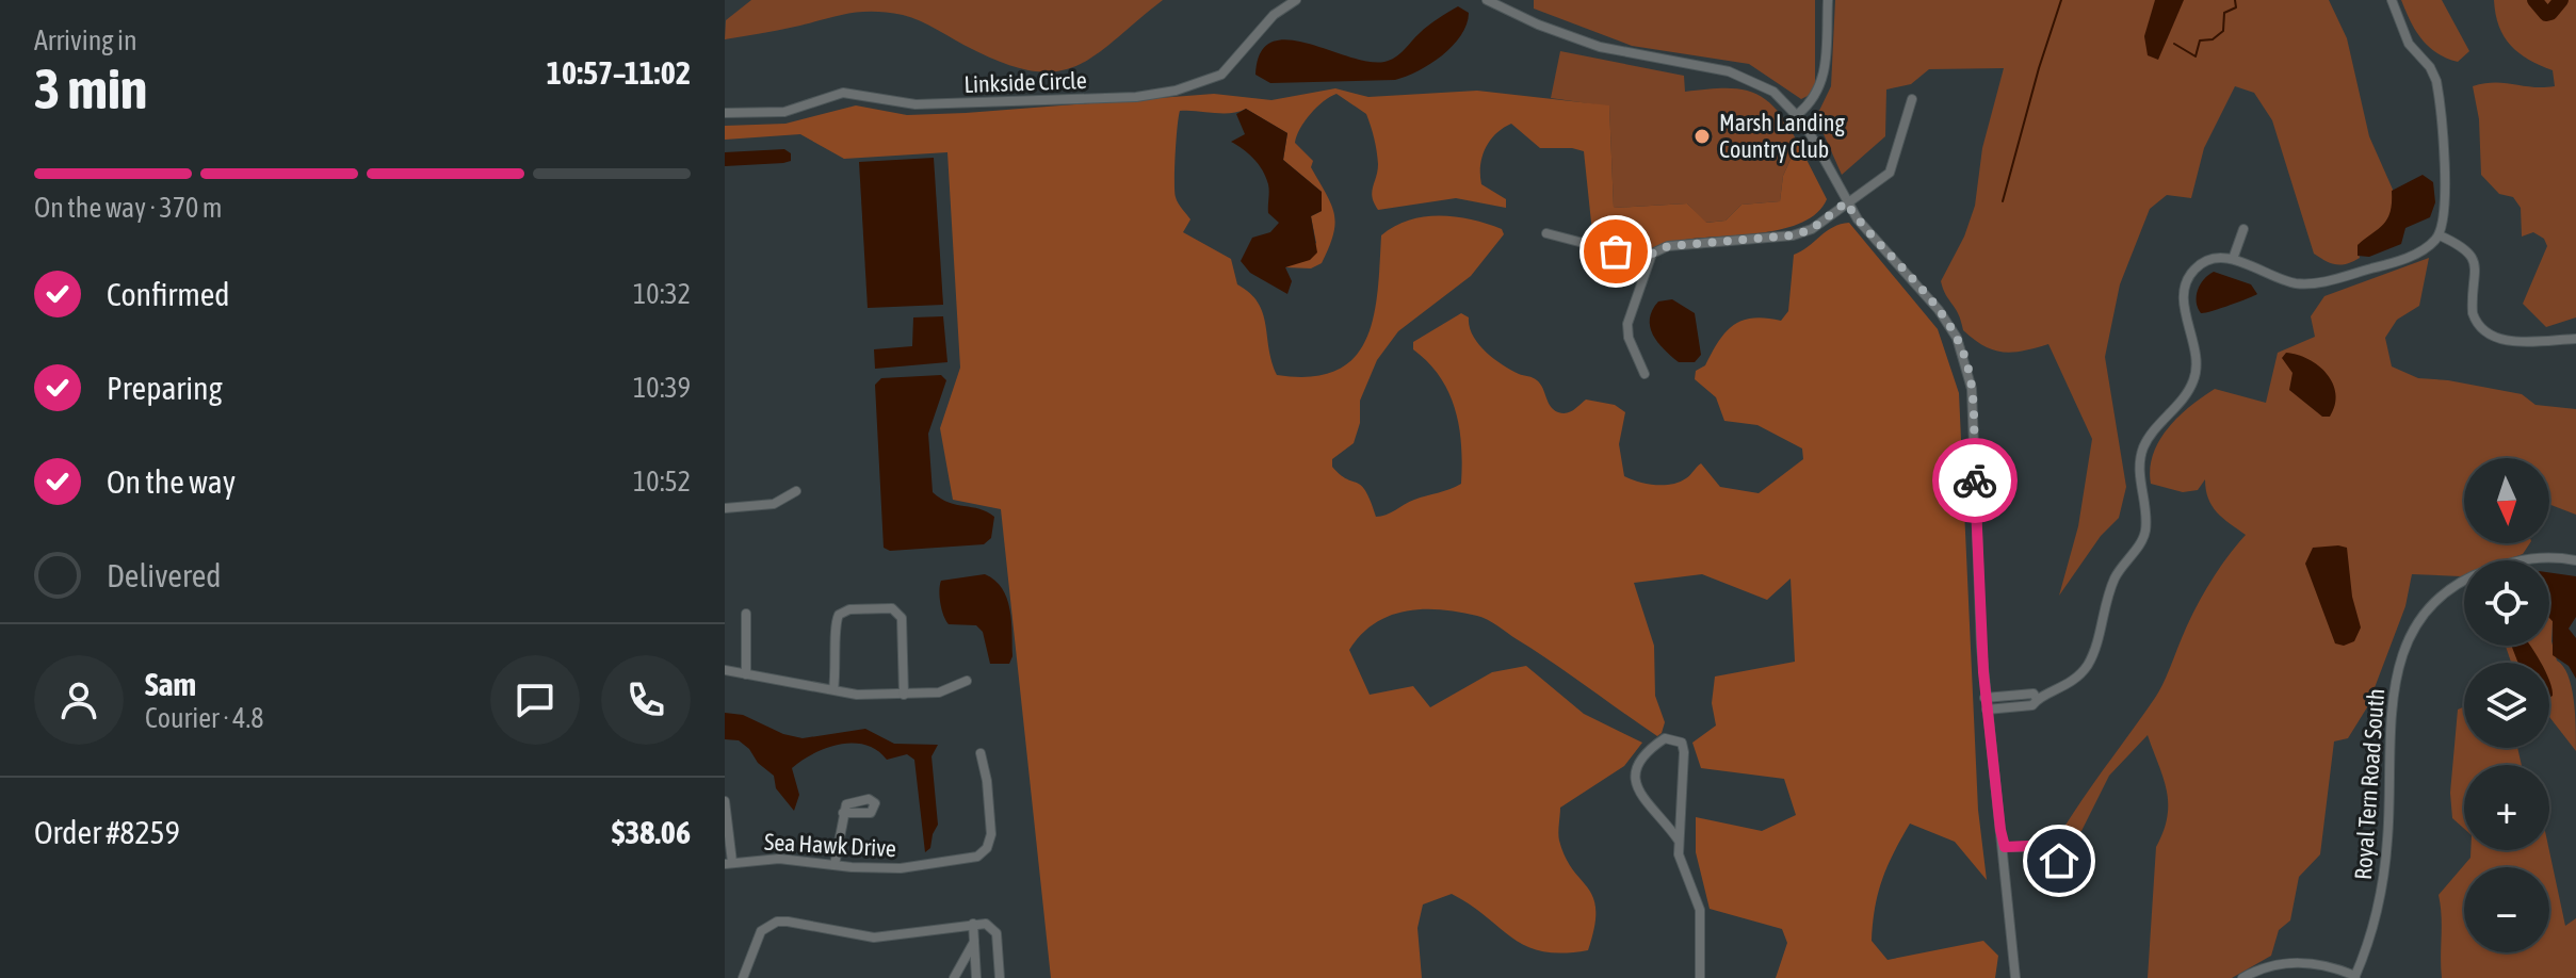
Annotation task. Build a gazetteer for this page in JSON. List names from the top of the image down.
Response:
{
  "streets": {
    "street": ["Linkside Circle", "Royal Tern Road South", "Sea Hawk Drive"]
  },
  "places": ["Marsh Landing Country Club"],
  "north": "bottom",
  "page": {
    "heading": ["3 min", "Arriving in", "10:57–11:02"],
    "panel": [
      "Sam",
      "Courier · 4.8",
      "Order #8259",
      "$38.06"
    ],
    "bar": "On the way · 370 m",
    "list": [
      ["Confirmed", "10:32"],
      ["Preparing", "10:39"],
      ["On the way", "10:52"],
      "Delivered"
    ],
    "map_buttons": ["+", "−"]
  }
}
